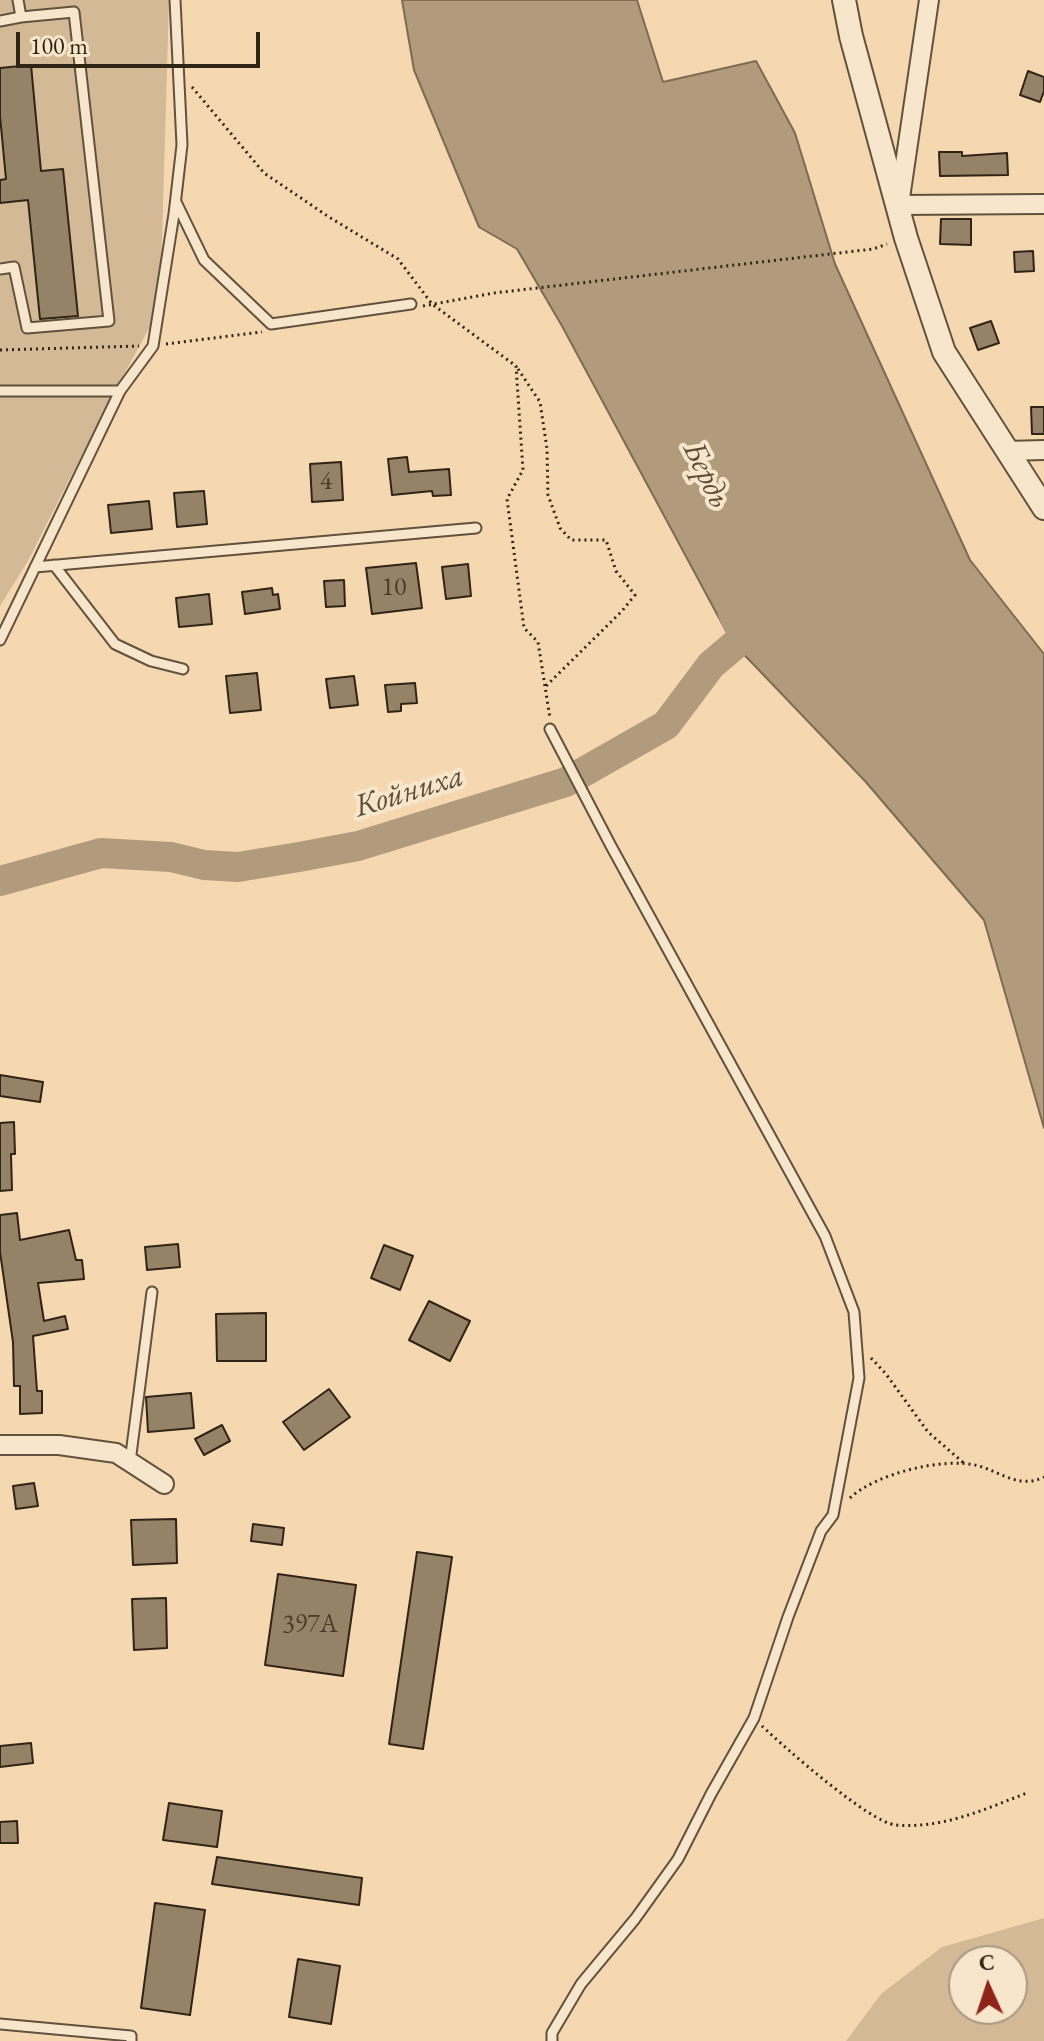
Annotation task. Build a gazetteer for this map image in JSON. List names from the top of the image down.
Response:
{
  "water": ["Бердь", "Койниха"],
  "house_numbers": ["4", "10", "397А"],
  "scale_bar": "100 m",
  "north": "top"
}
